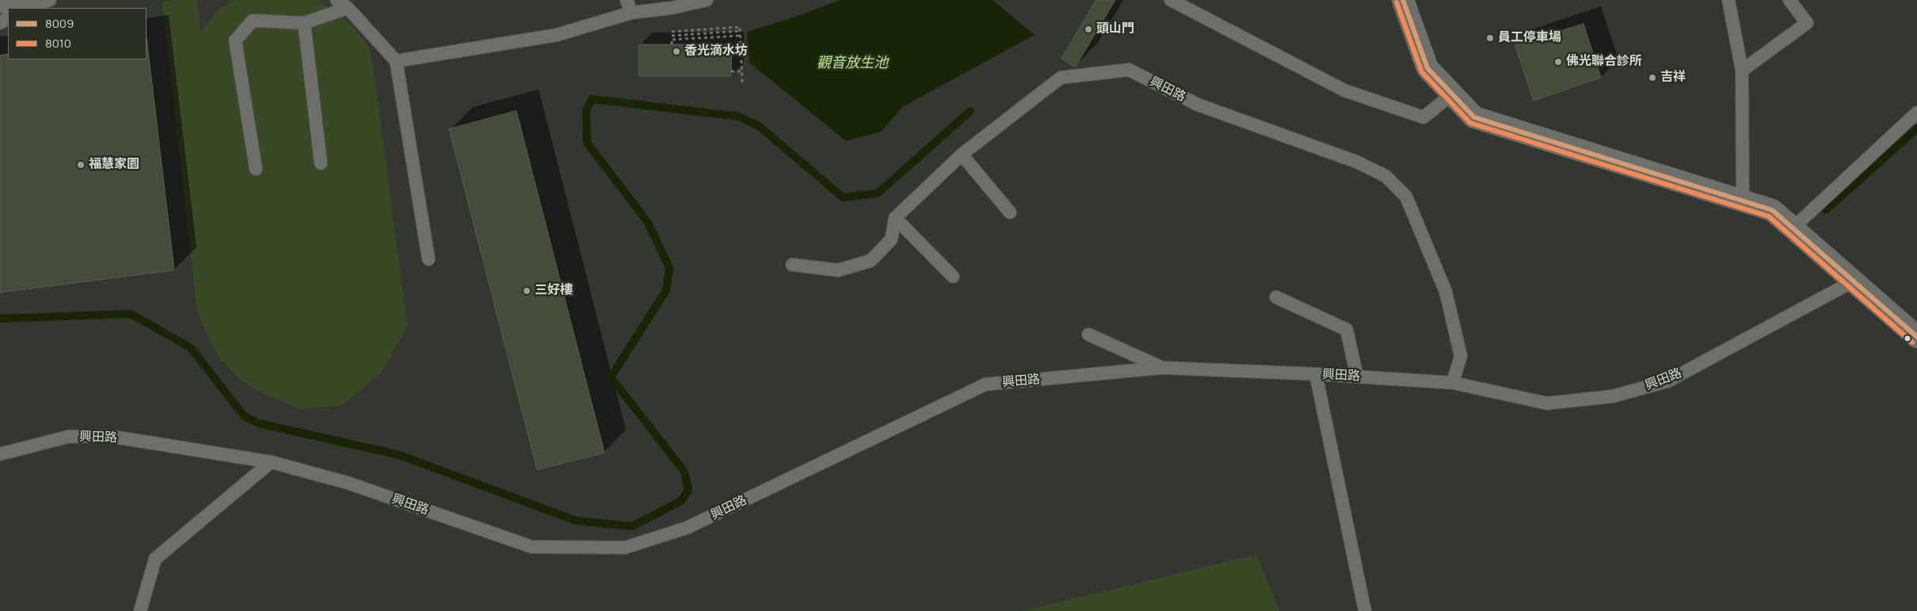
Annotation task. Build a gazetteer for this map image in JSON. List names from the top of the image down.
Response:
{
  "streets": {
    "lane": ["興田路"]
  },
  "water": ["觀音放生池"],
  "places": [
    "頭山門",
    "員工停車場",
    "香光滴水坊",
    "佛光聯合診所",
    "吉祥",
    "福慧家園",
    "三好樓"
  ],
  "lines": ["transit line 8009", "transit line 8010"],
  "legend": ["8009", "8010"]
}
